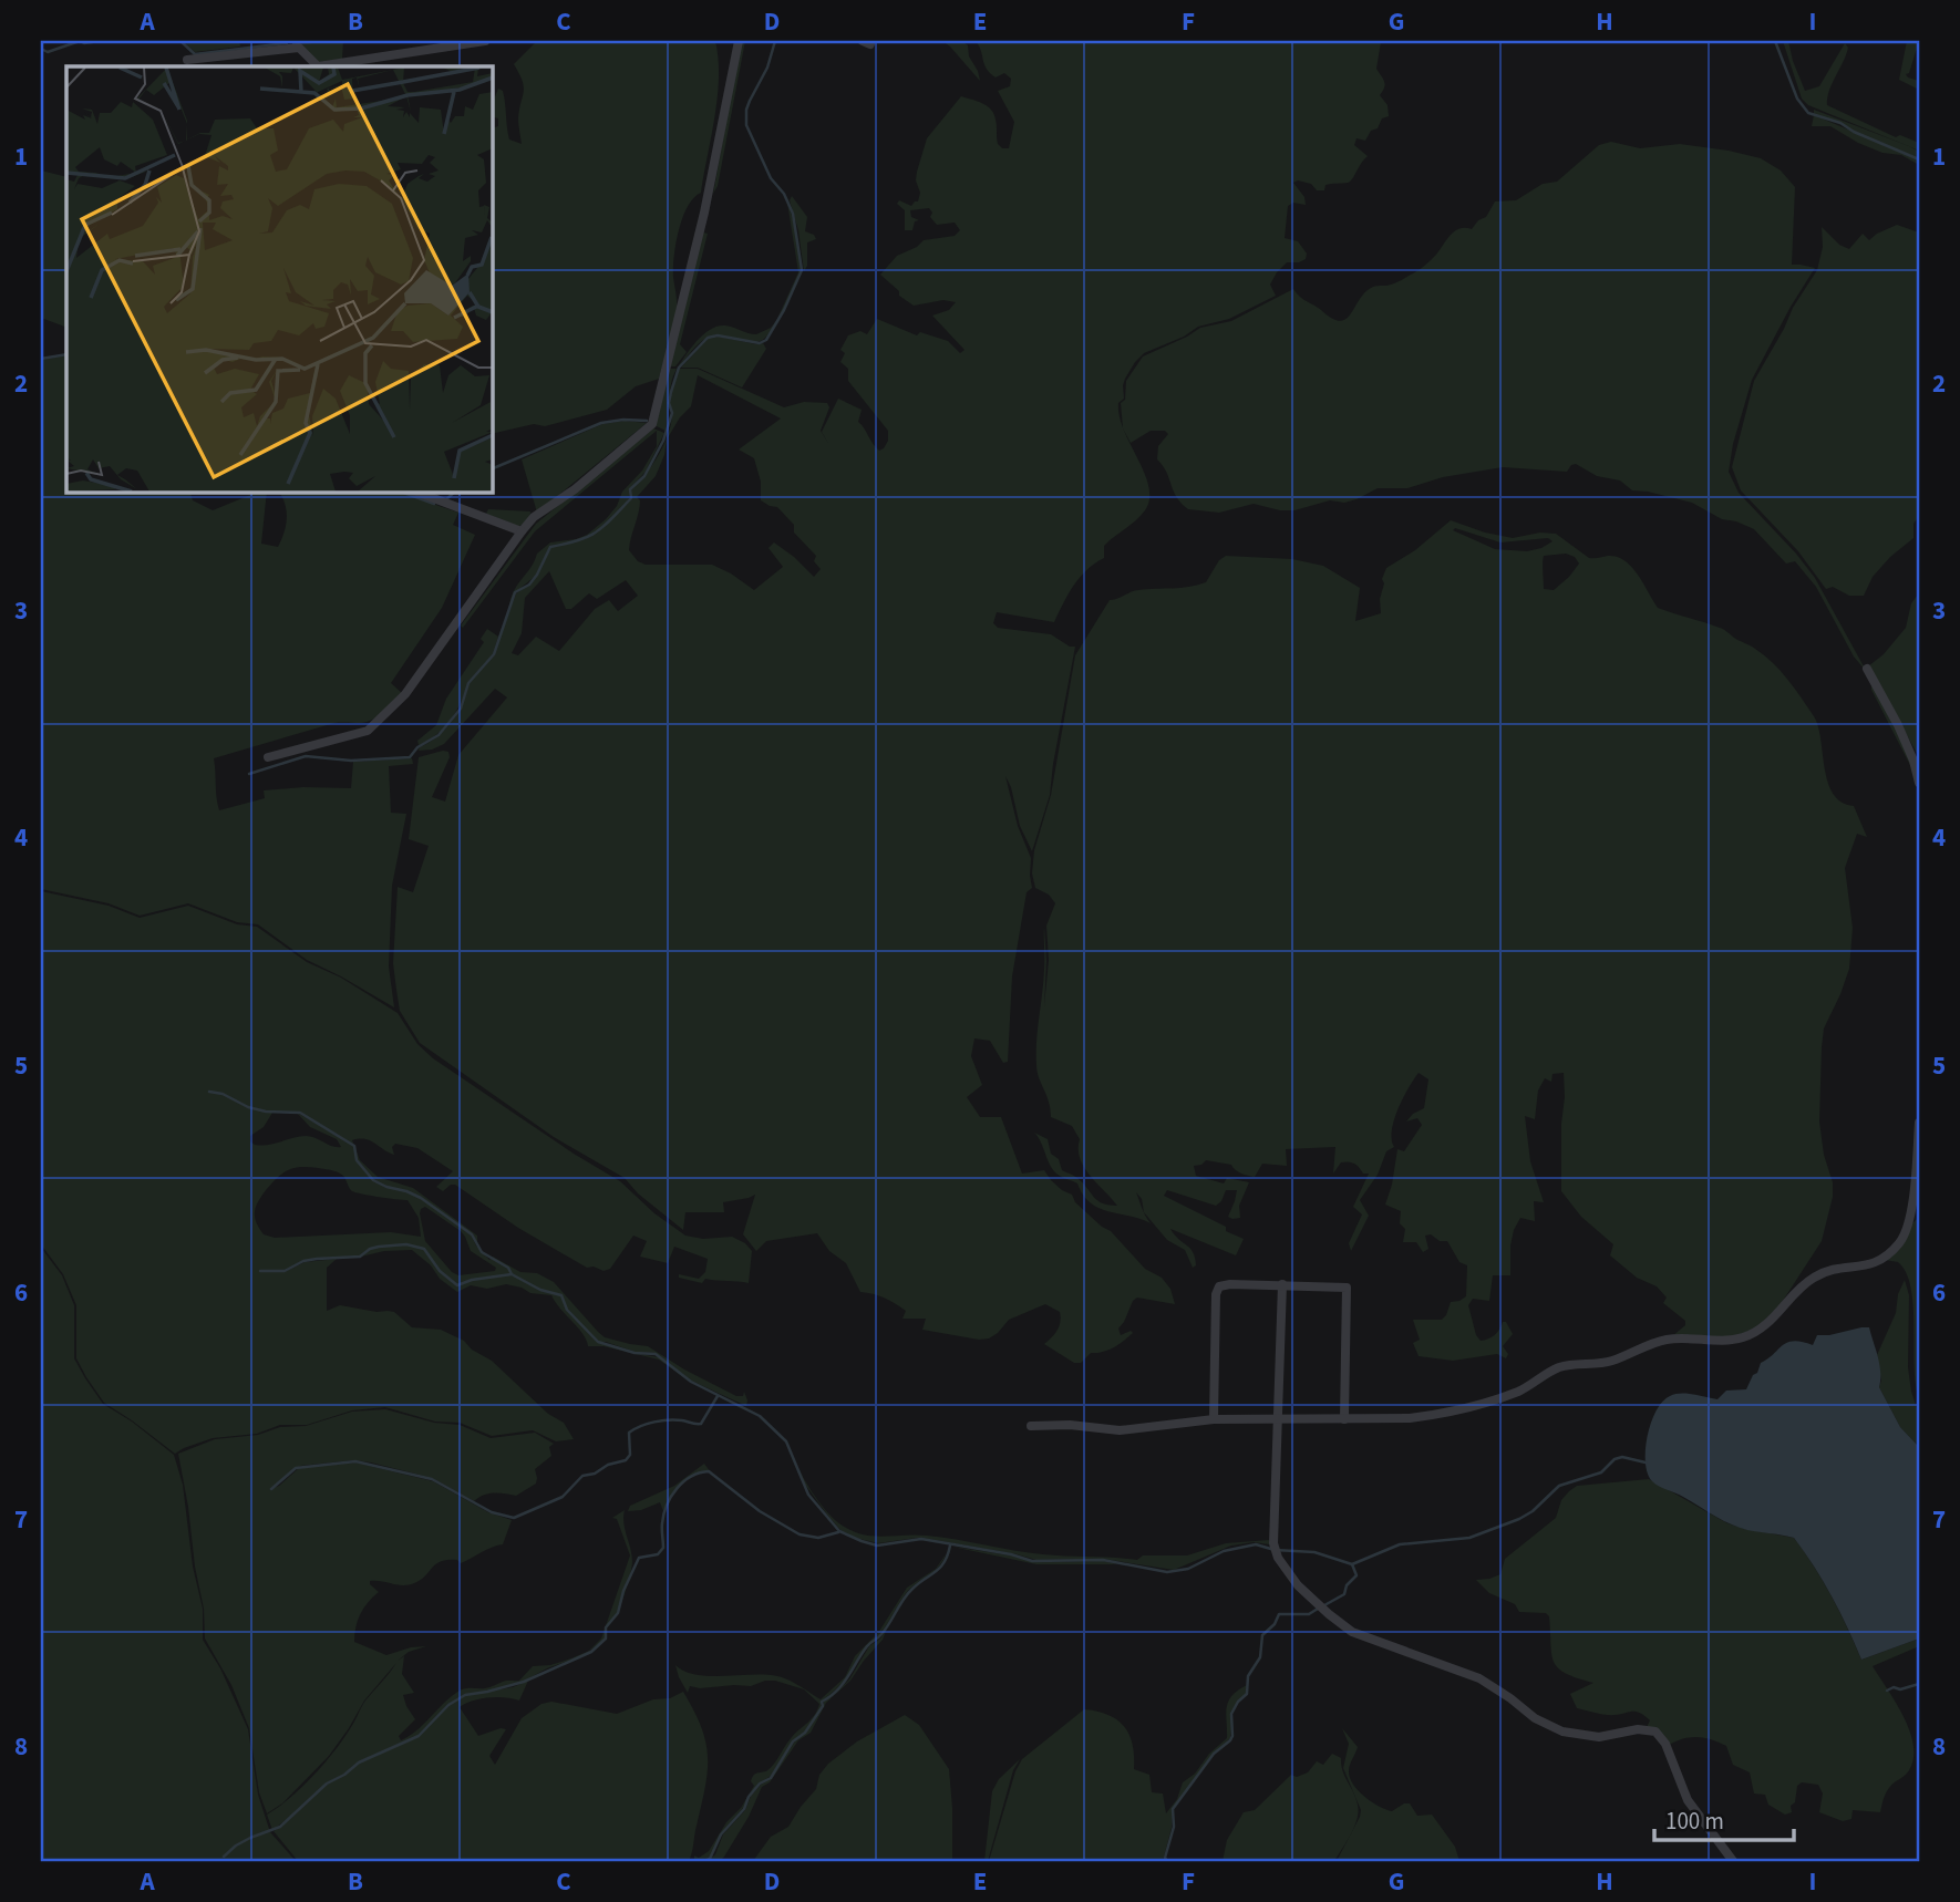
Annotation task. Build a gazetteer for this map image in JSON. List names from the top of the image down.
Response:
{
  "scale_bar": "100 m",
  "grid": {
    "columns": [
      "A",
      "B",
      "C",
      "D",
      "E",
      "F",
      "G",
      "H",
      "I"
    ],
    "rows": [
      "1",
      "2",
      "3",
      "4",
      "5",
      "6",
      "7",
      "8"
    ]
  }
}
